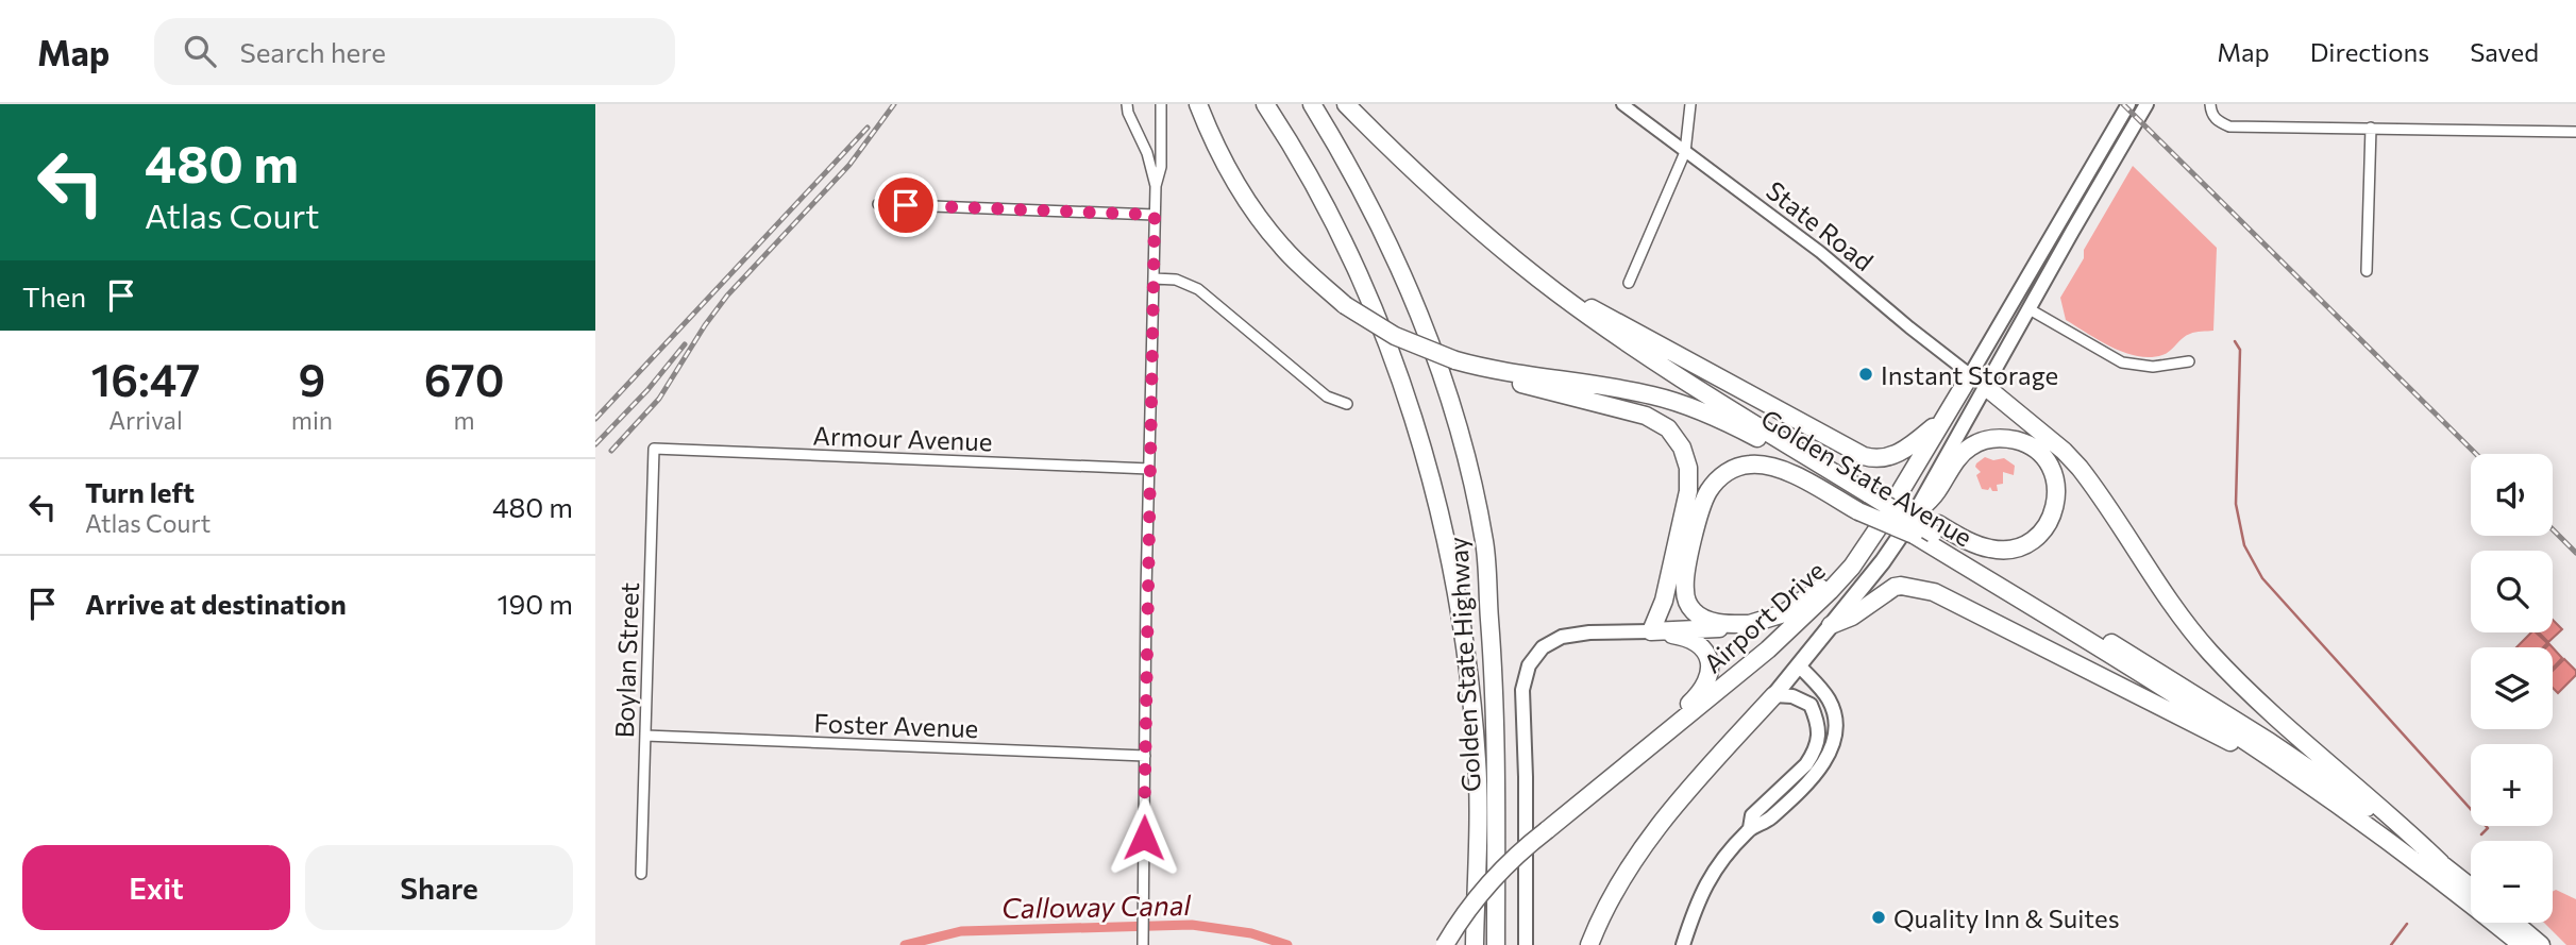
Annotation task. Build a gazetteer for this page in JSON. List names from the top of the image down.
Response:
{
  "streets": {
    "highway": ["Golden State Avenue", "Airport Drive", "Golden State Highway"],
    "street": [
      "State Road",
      "Armour Avenue",
      "Boylan Street",
      "Foster Avenue"
    ]
  },
  "crossings": [
    ["State Road", "Airport Drive"],
    ["Armour Avenue", "Boylan Street"],
    ["Boylan Street", "Foster Avenue"]
  ],
  "water": ["Calloway Canal"],
  "places": ["Instant Storage", "Quality Inn & Suites"],
  "page": {
    "header": "Map",
    "search": "Search here",
    "nav": ["Map", "Directions", "Saved"],
    "turn": ["480 m", "Atlas Court"],
    "then": "Then",
    "eta": [
      "16:47",
      "Arrival",
      "9",
      "min",
      "670",
      "m"
    ],
    "map_buttons": ["+", "−"],
    "list": [
      {
        "name": "Turn left",
        "note": "Atlas Court",
        "value": "480 m"
      },
      {
        "name": "Arrive at destination",
        "value": "190 m"
      }
    ],
    "buttons": ["Exit", "Share"]
  }
}
